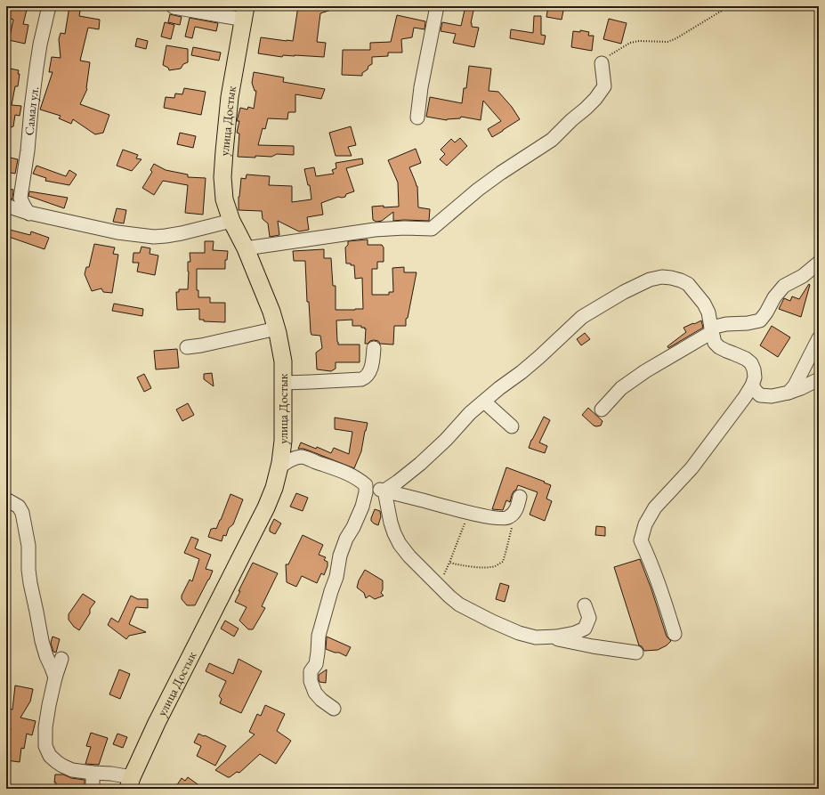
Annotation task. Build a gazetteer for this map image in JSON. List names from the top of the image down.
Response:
{
  "streets": {
    "main road": ["улица Достык"],
    "street": ["Самал ул."]
  }
}
